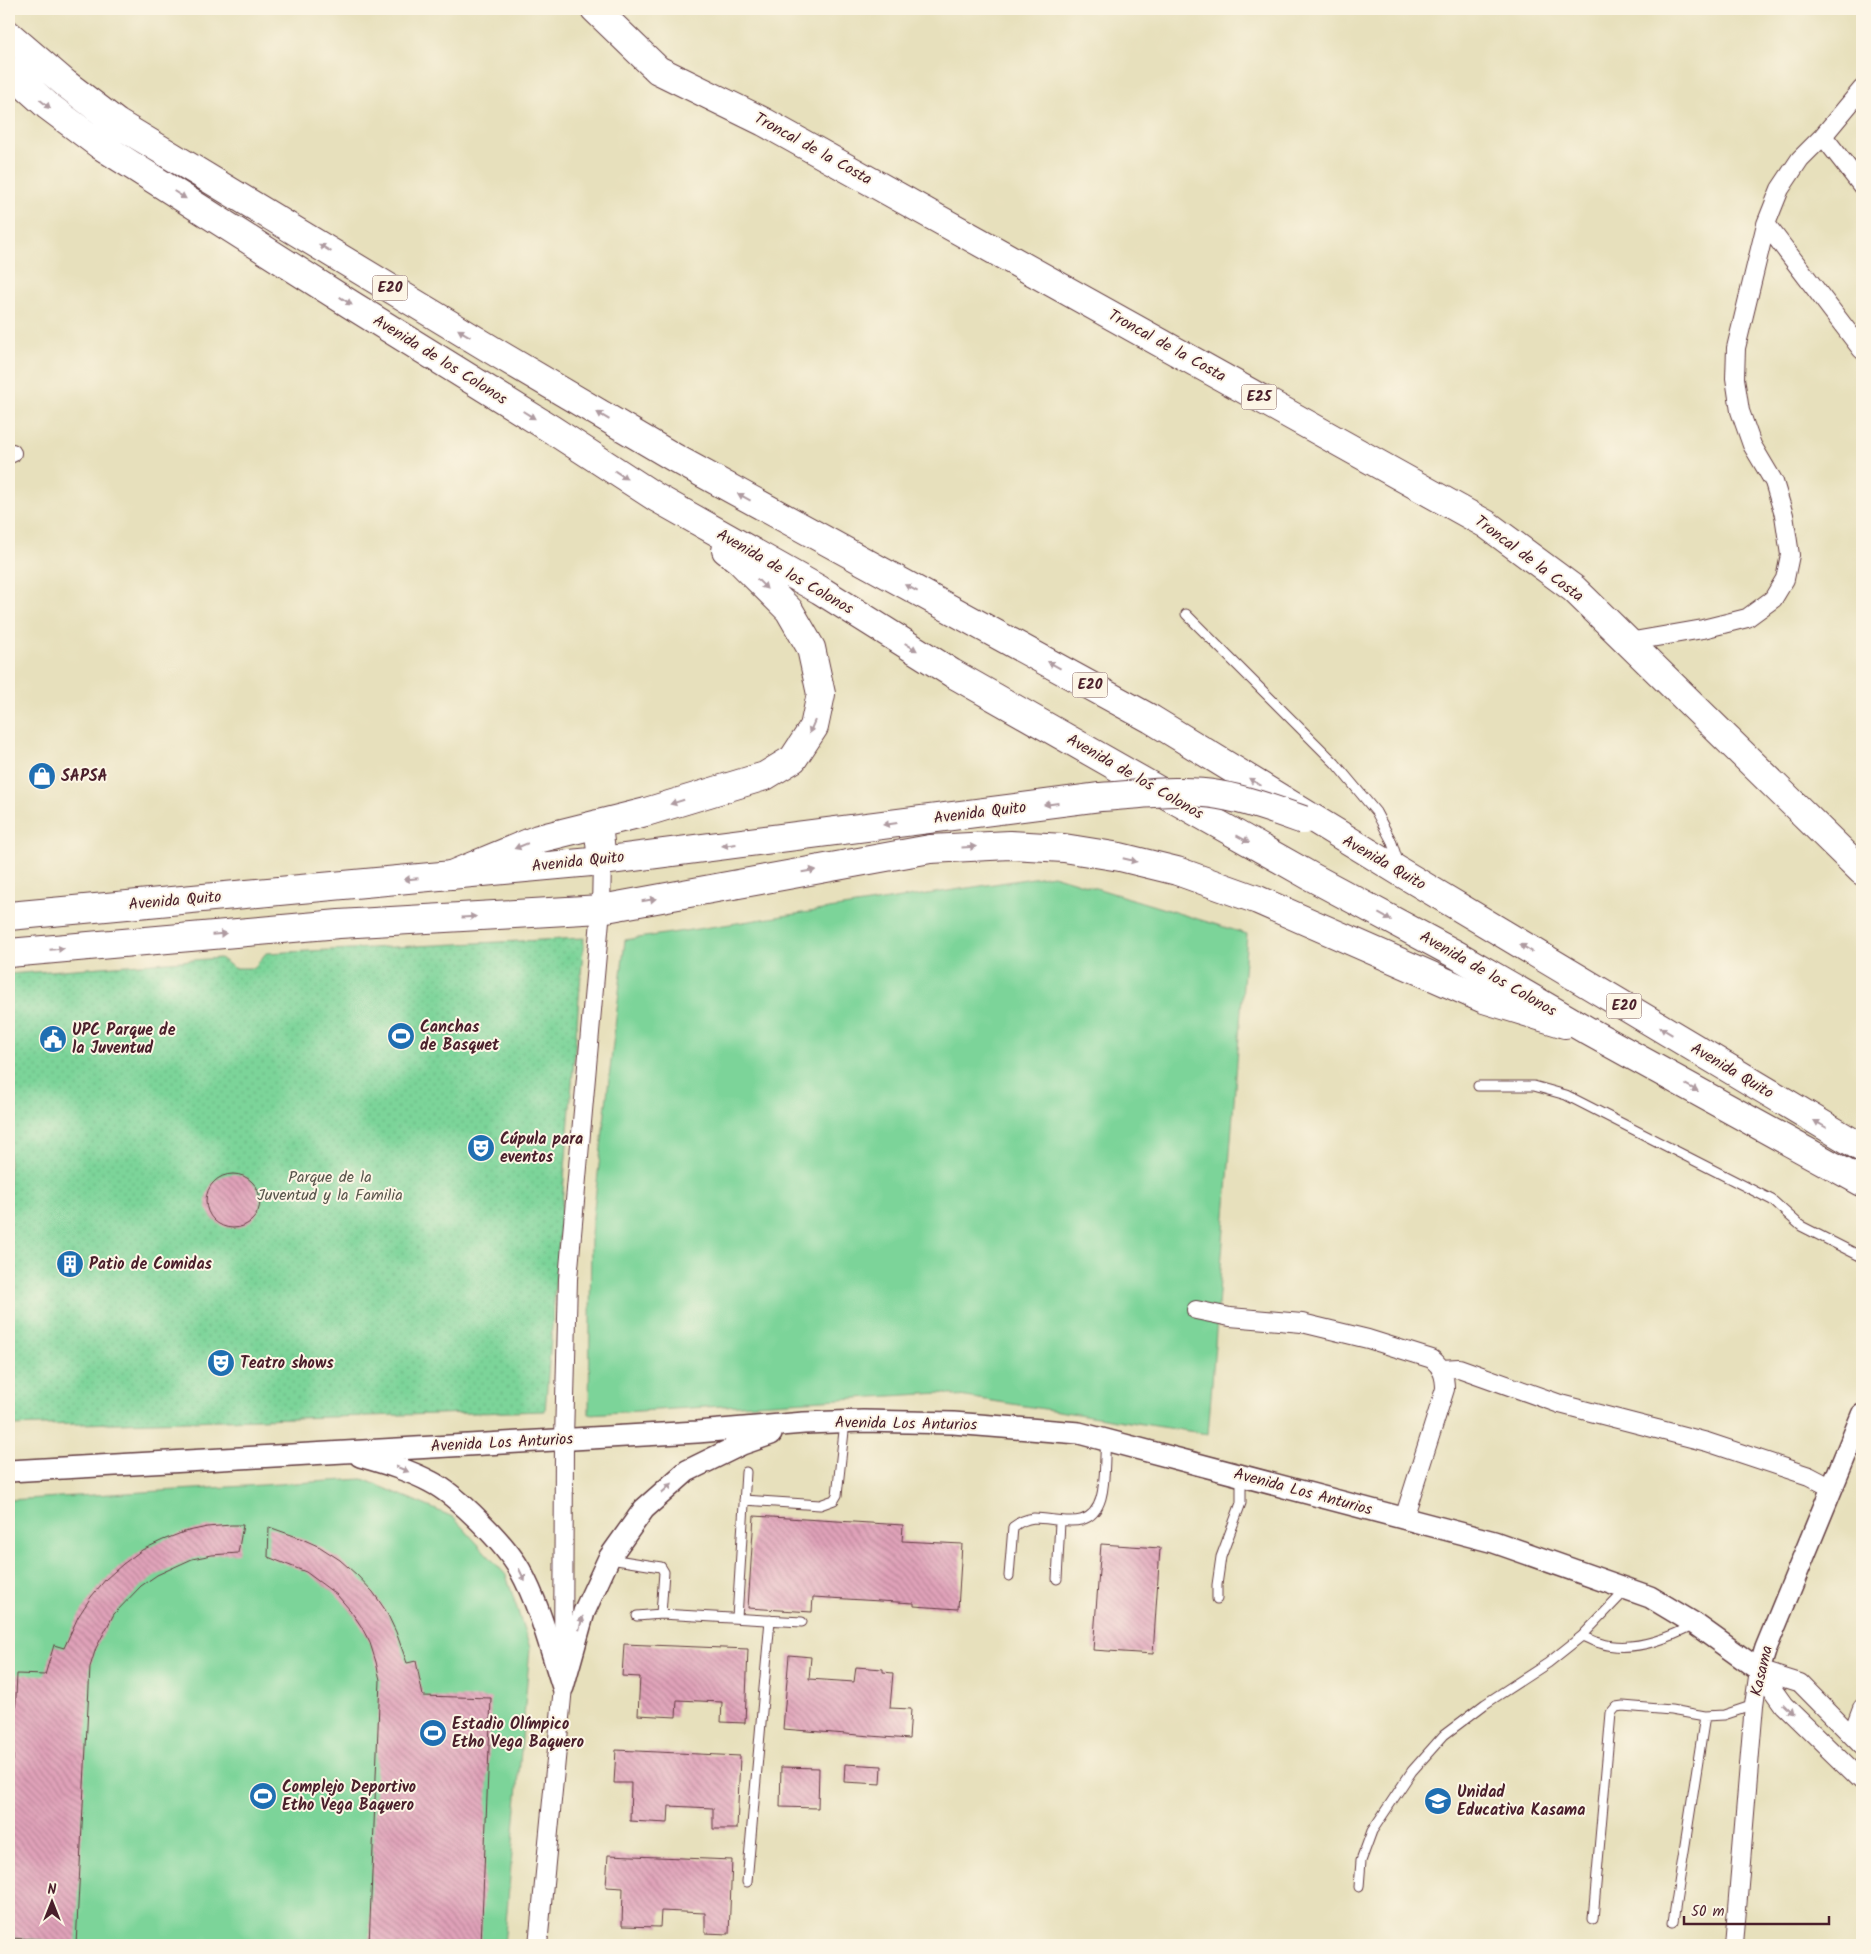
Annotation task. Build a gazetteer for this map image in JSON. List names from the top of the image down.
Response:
{
  "streets": {
    "main road": [
      "Troncal de la Costa",
      "E20",
      "Avenida de los Colonos",
      "E25",
      "Avenida Quito"
    ],
    "street": ["Avenida Los Anturios", "Kasama"]
  },
  "crossings": [
    ["E20", "Avenida Quito"],
    ["Avenida de los Colonos", "Avenida Quito"],
    ["Avenida Los Anturios", "Kasama"]
  ],
  "parks": ["Parque de la Juventud y la Familia"],
  "places": {
    "shop": ["SAPSA"],
    "sports": ["Canchas de Basquet", "Estadio Olímpico Etho Vega Baquero", "Complejo Deportivo Etho Vega Baquero"],
    "public building": ["UPC Parque de la Juventud"],
    "theatre": ["Cúpula para eventos", "Teatro shows"],
    "building": ["Patio de Comidas"],
    "school or university": ["Unidad Educativa Kasama"]
  },
  "scale_bar": "50 m",
  "north": "top"
}
